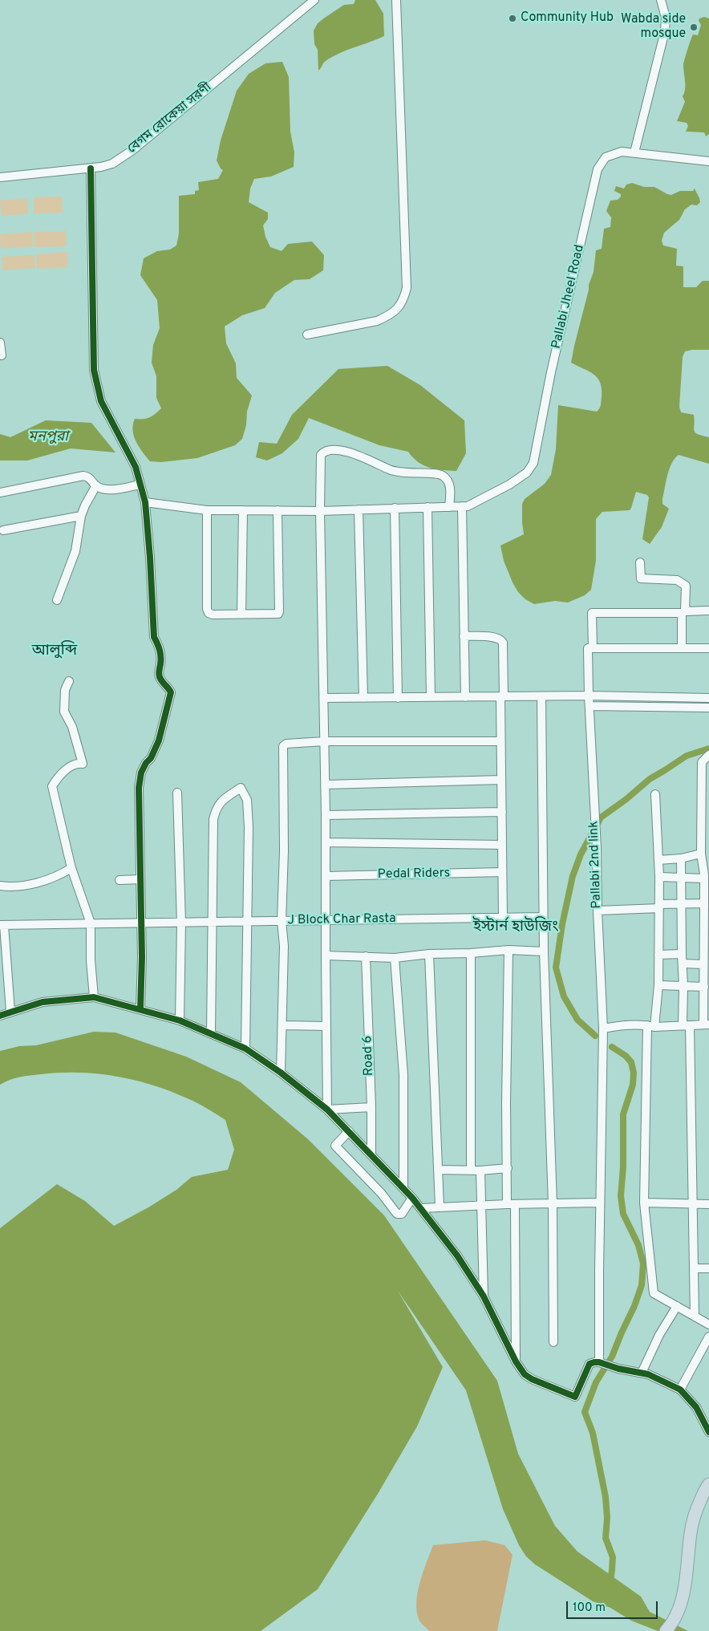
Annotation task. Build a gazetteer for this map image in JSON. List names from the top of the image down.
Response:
{
  "streets": {
    "street": [
      "বেগম রোকেয়া সরণী",
      "Pallabi Jheel Road",
      "Pallabi 2nd link",
      "Pedal Riders",
      "J Block Char Rasta",
      "Road 6"
    ]
  },
  "districts": ["আলুব্দি", "ইস্টার্ন হাউজিং"],
  "water": ["মনপুরা"],
  "places": ["Community Hub", "Wabda side mosque"],
  "scale_bar": "100 m"
}
